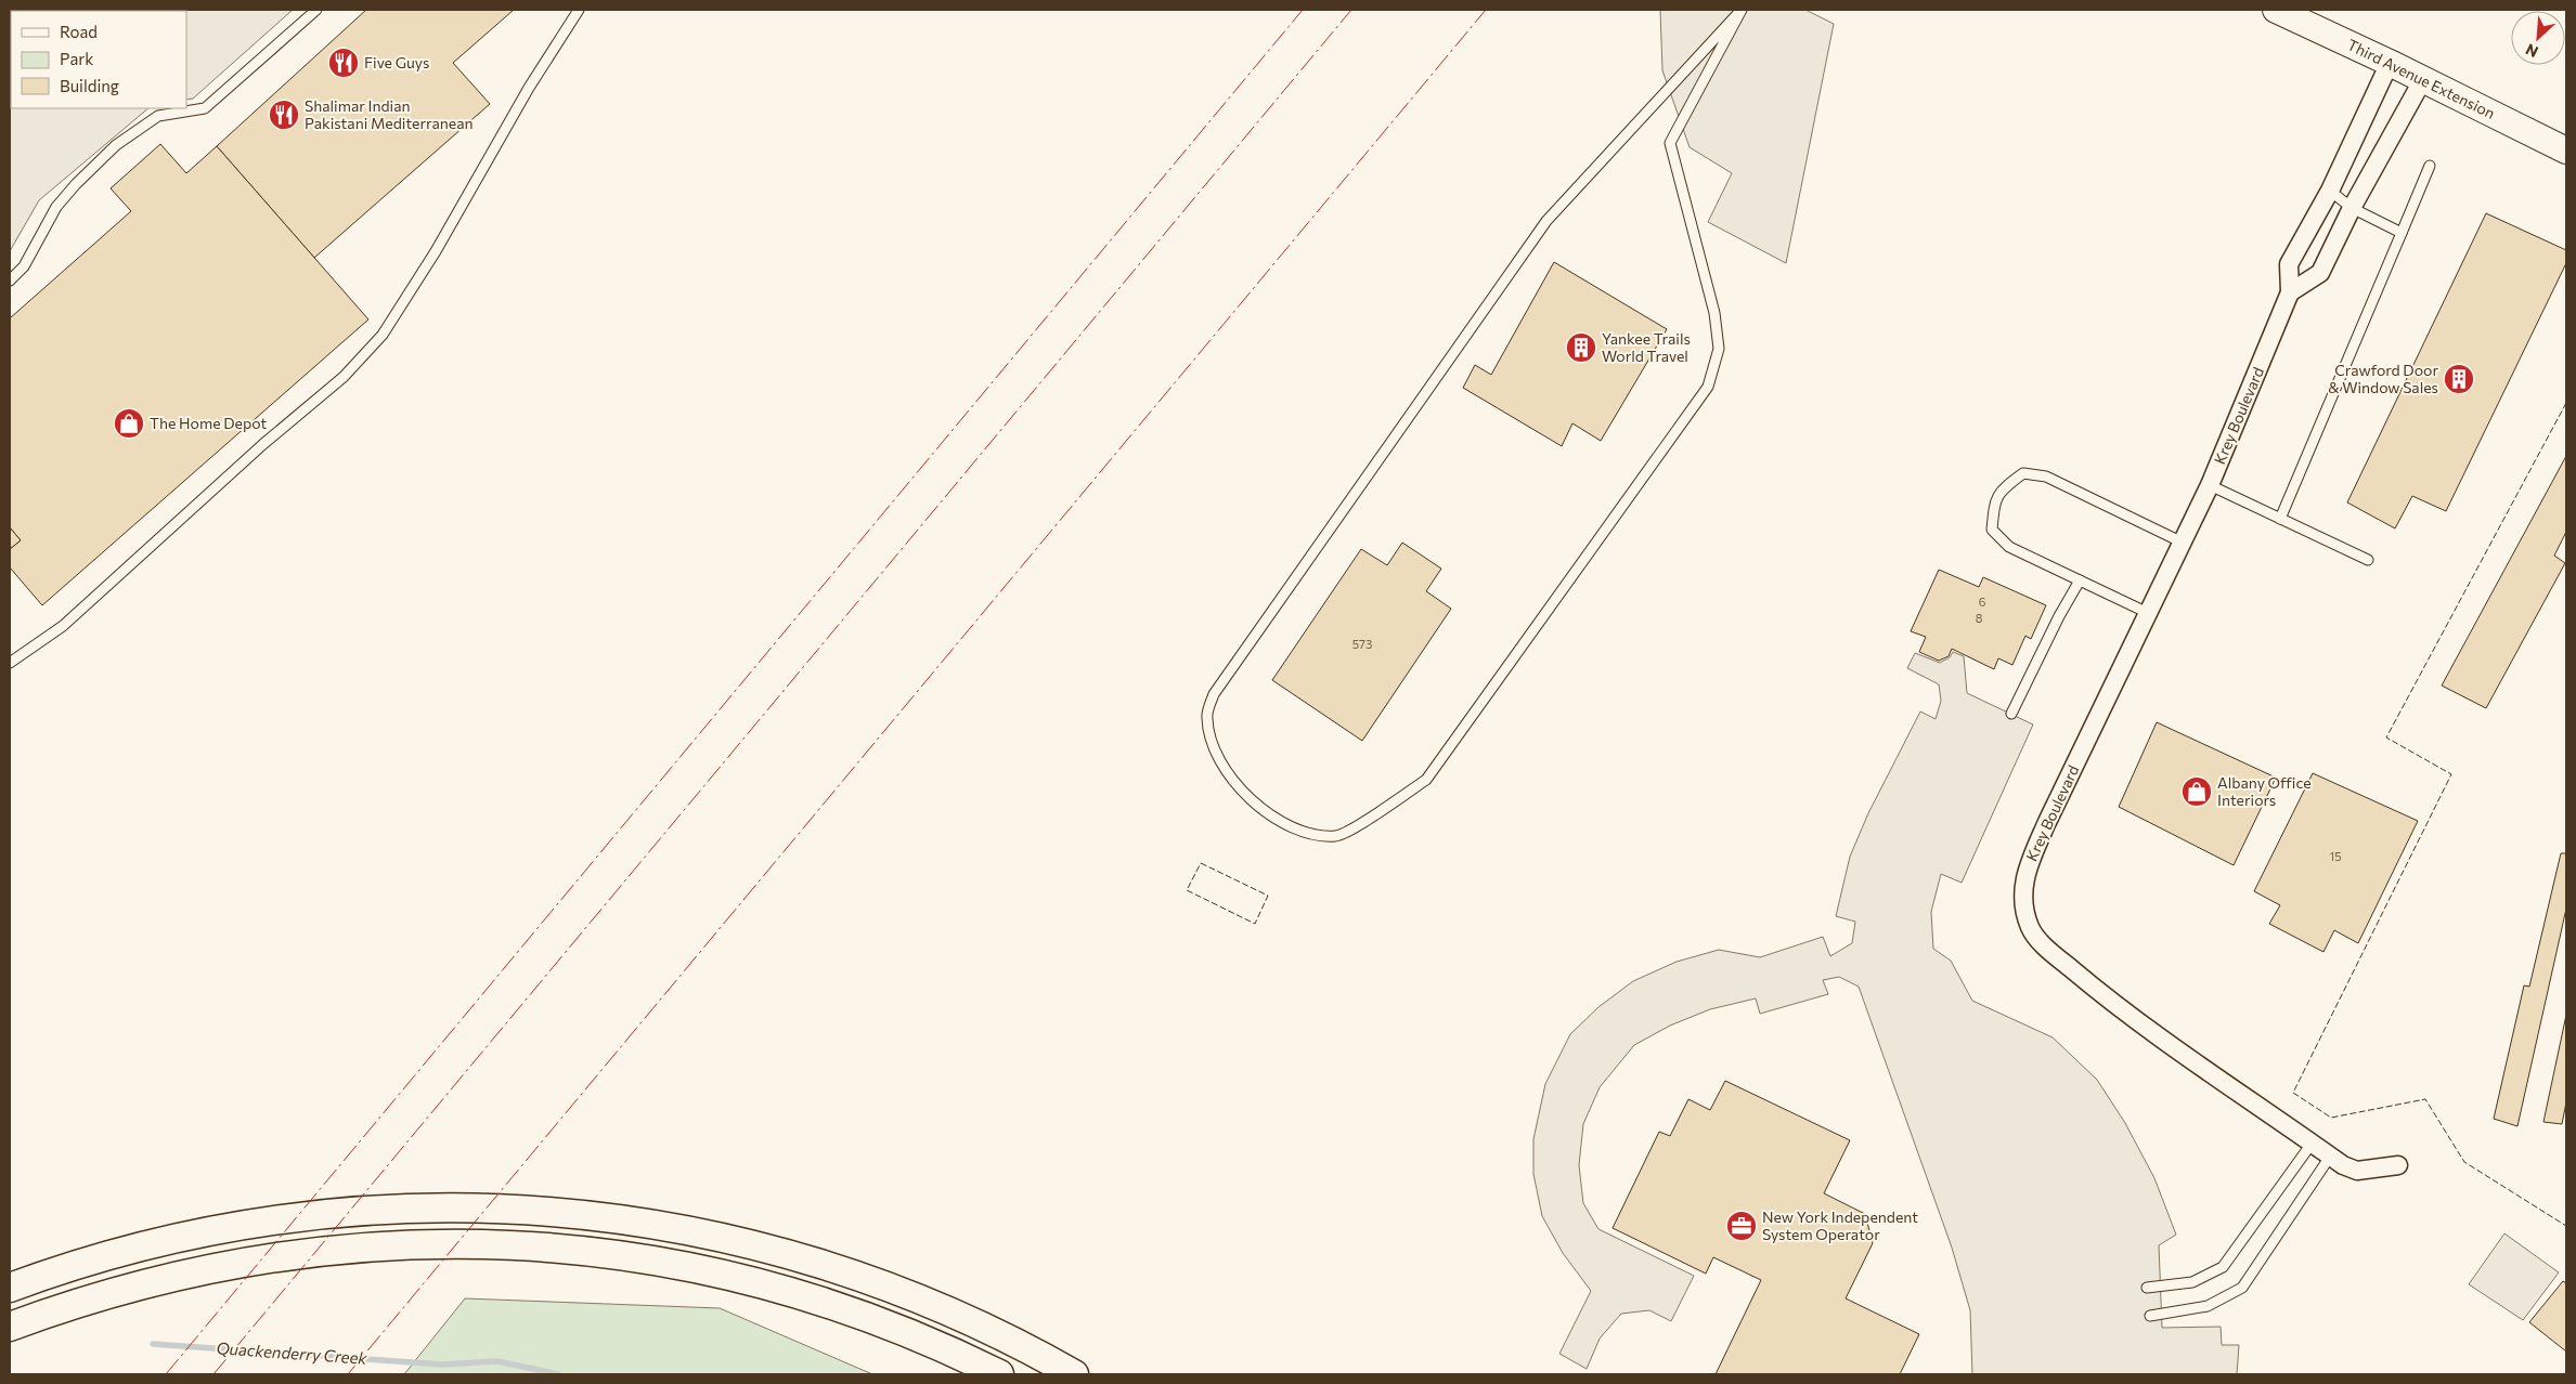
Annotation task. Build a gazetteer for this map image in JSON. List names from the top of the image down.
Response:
{
  "streets": {
    "street": ["Third Avenue Extension", "Krey Boulevard"]
  },
  "crossings": [
    ["Third Avenue Extension", "Krey Boulevard"]
  ],
  "water": ["Quackenderry Creek"],
  "places": {
    "restaurant": ["Five Guys", "Shalimar Indian Pakistani Mediterranean"],
    "building": ["Yankee Trails World Travel", "Crawford Door & Window Sales"],
    "shop": ["The Home Depot", "Albany Office Interiors"],
    "office": ["New York Independent System Operator"]
  },
  "house_numbers": [
    "6",
    "8",
    "573",
    "15"
  ],
  "legend": ["Road", "Park", "Building"],
  "north": "bottom left"
}
